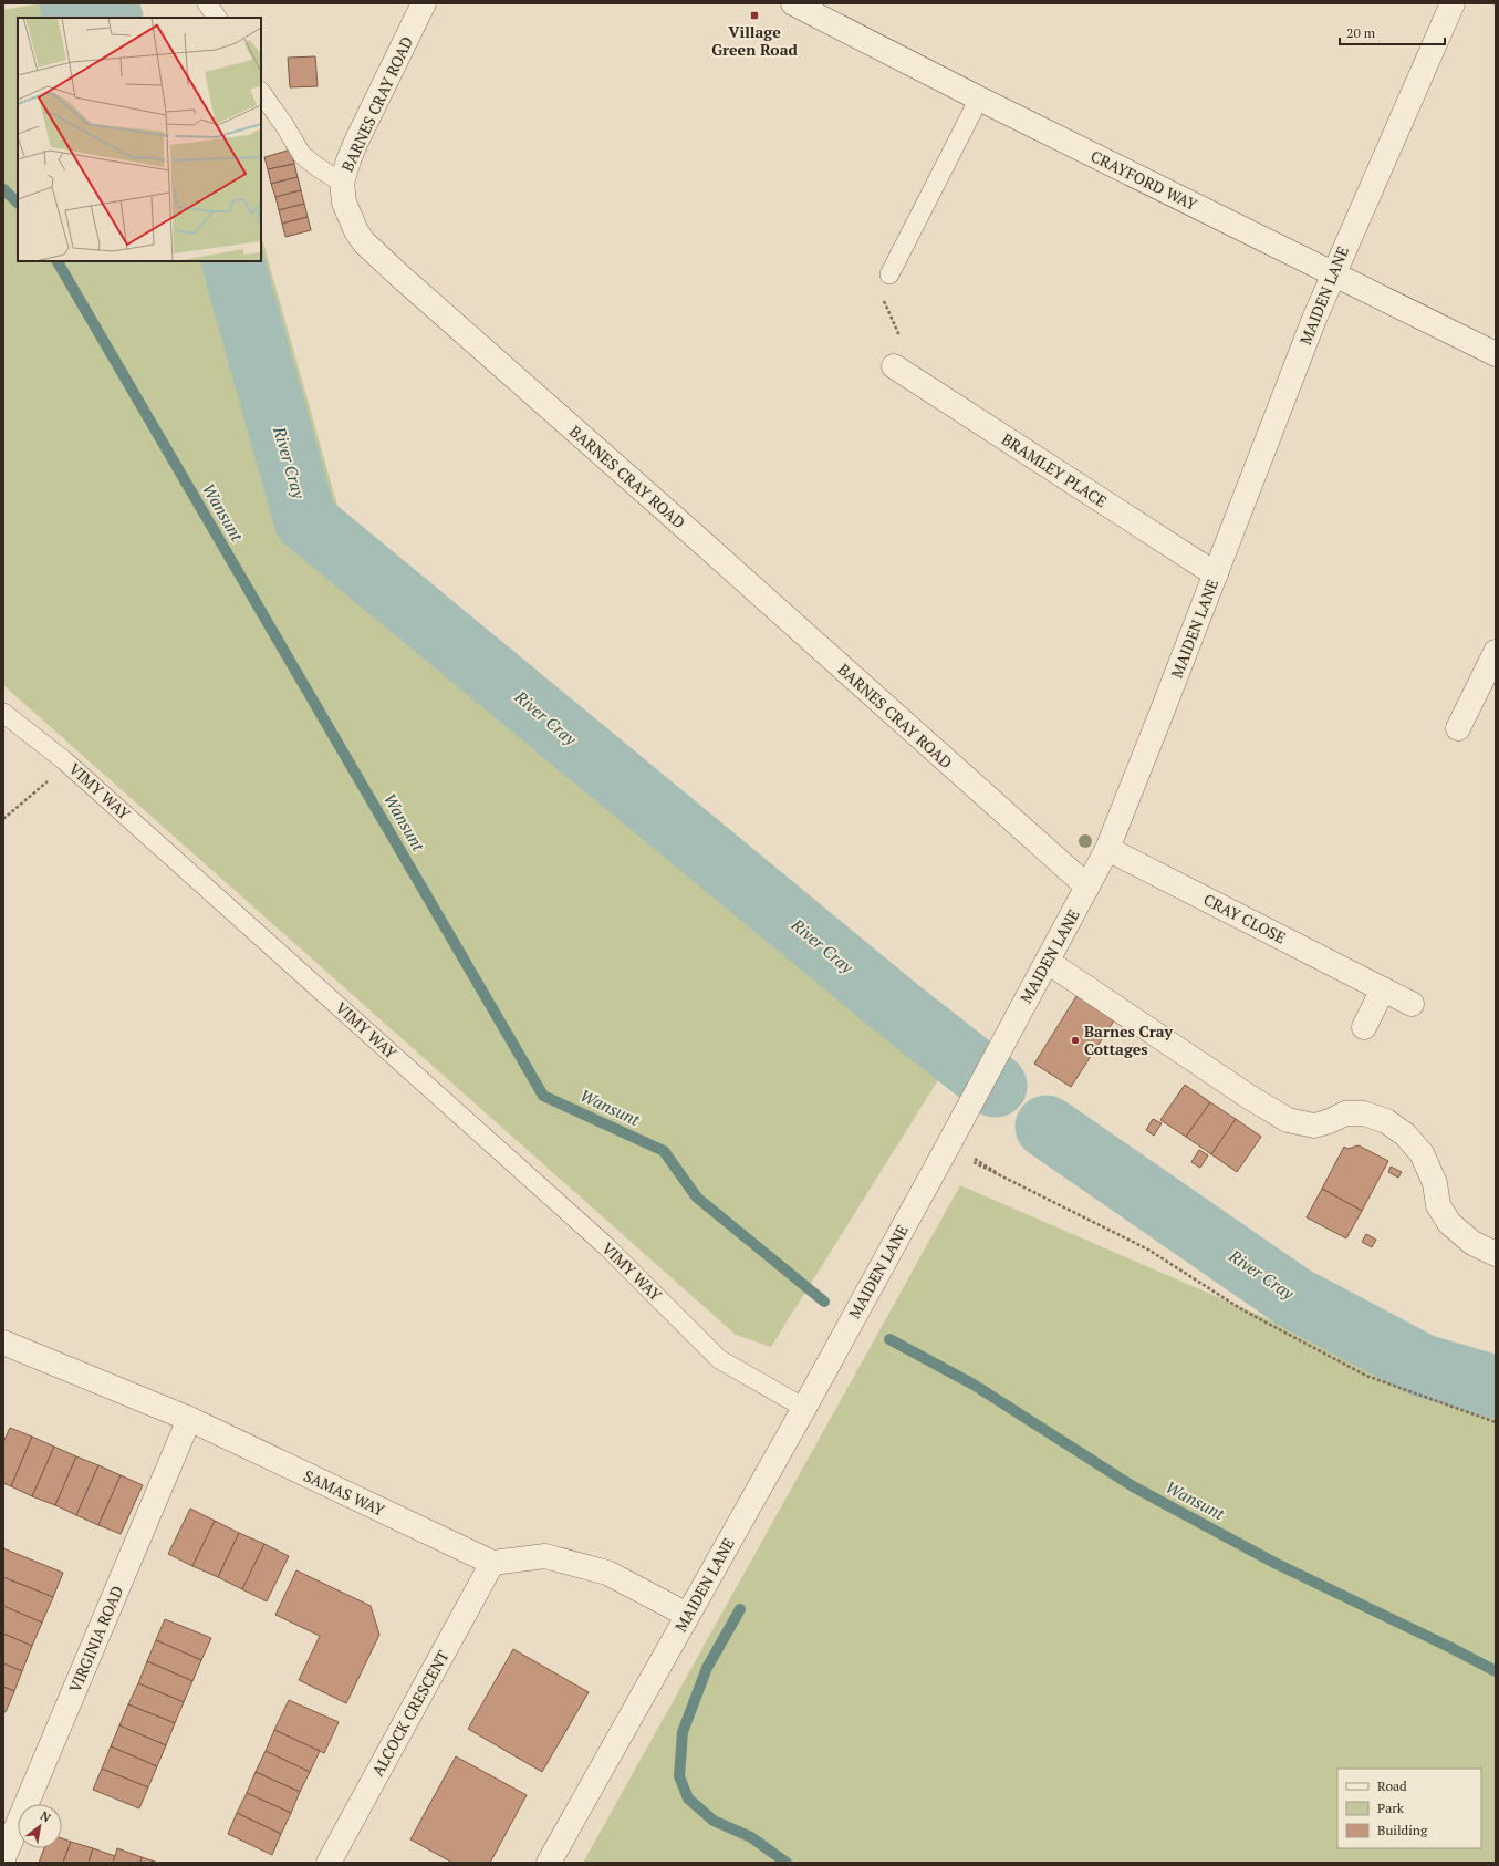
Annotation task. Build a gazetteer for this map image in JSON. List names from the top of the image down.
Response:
{
  "streets": {
    "street": [
      "BARNES CRAY ROAD",
      "CRAYFORD WAY",
      "MAIDEN LANE",
      "BRAMLEY PLACE",
      "CRAY CLOSE",
      "SAMAS WAY",
      "VIRGINIA ROAD",
      "ALCOCK CRESCENT"
    ],
    "lane": ["VIMY WAY"]
  },
  "crossings": [
    ["BARNES CRAY ROAD", "MAIDEN LANE"],
    ["CRAYFORD WAY", "MAIDEN LANE"],
    ["MAIDEN LANE", "BRAMLEY PLACE"],
    ["MAIDEN LANE", "VIMY WAY"],
    ["MAIDEN LANE", "CRAY CLOSE"],
    ["SAMAS WAY", "VIRGINIA ROAD"],
    ["SAMAS WAY", "ALCOCK CRESCENT"]
  ],
  "water": ["River Cray", "Wansunt"],
  "places": {
    "transit": ["Village Green Road"],
    "other": ["Barnes Cray Cottages"]
  },
  "legend": ["Road", "Park", "Building"],
  "scale_bar": "20 m",
  "north": "top right"
}
